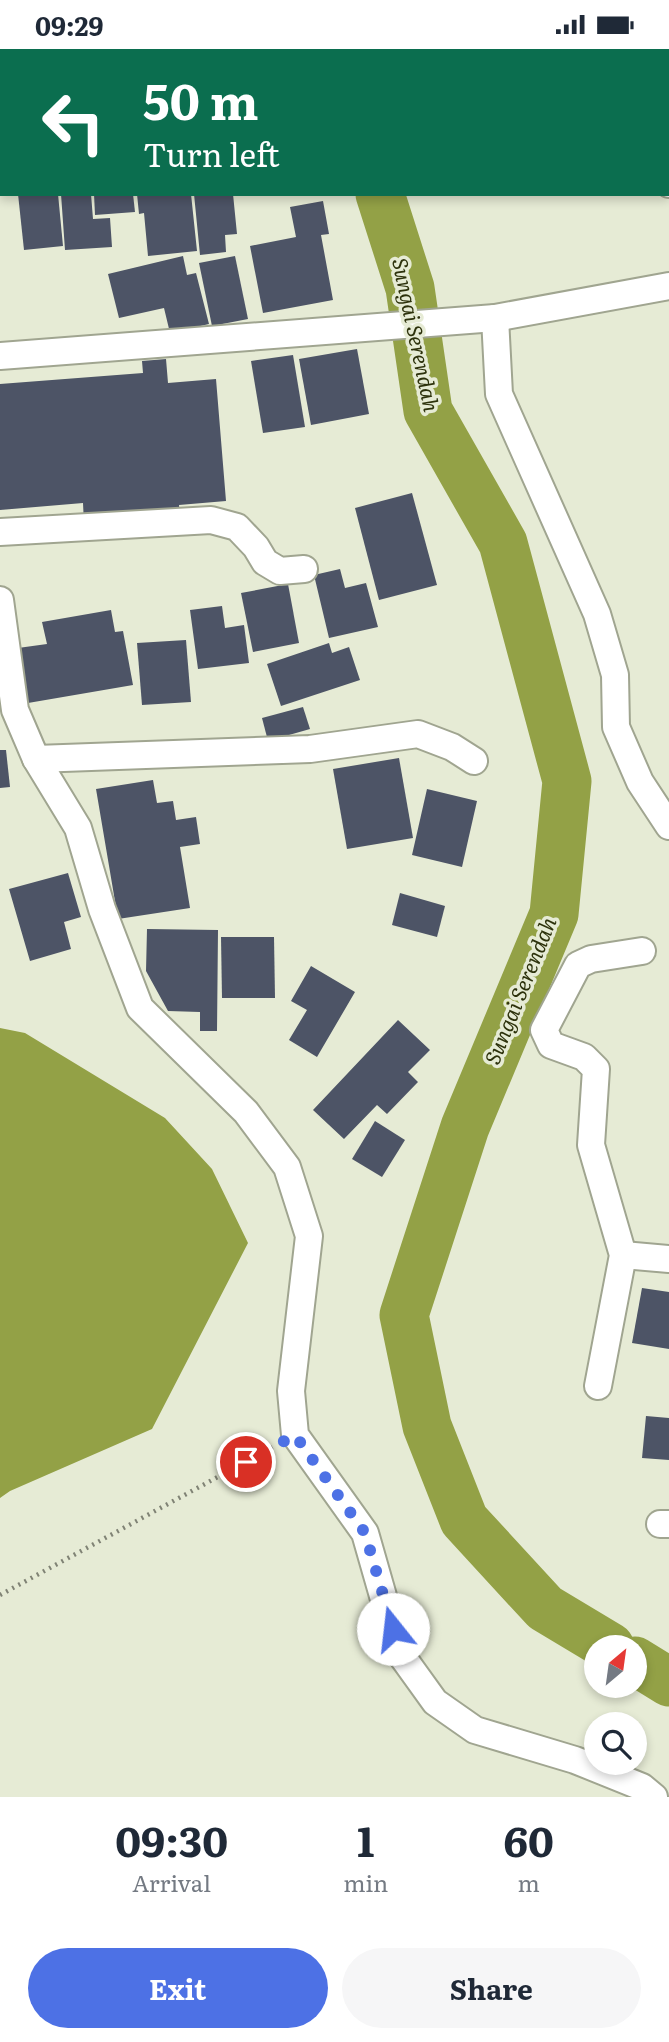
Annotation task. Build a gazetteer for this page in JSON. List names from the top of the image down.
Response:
{
  "water": ["Sungai Serendah"],
  "north": "top right",
  "page": {
    "status": "09:29",
    "turn": ["50 m", "Turn left"],
    "eta": [
      "09:30",
      "Arrival",
      "1",
      "min",
      "60",
      "m"
    ],
    "buttons": ["Exit", "Share"]
  }
}
